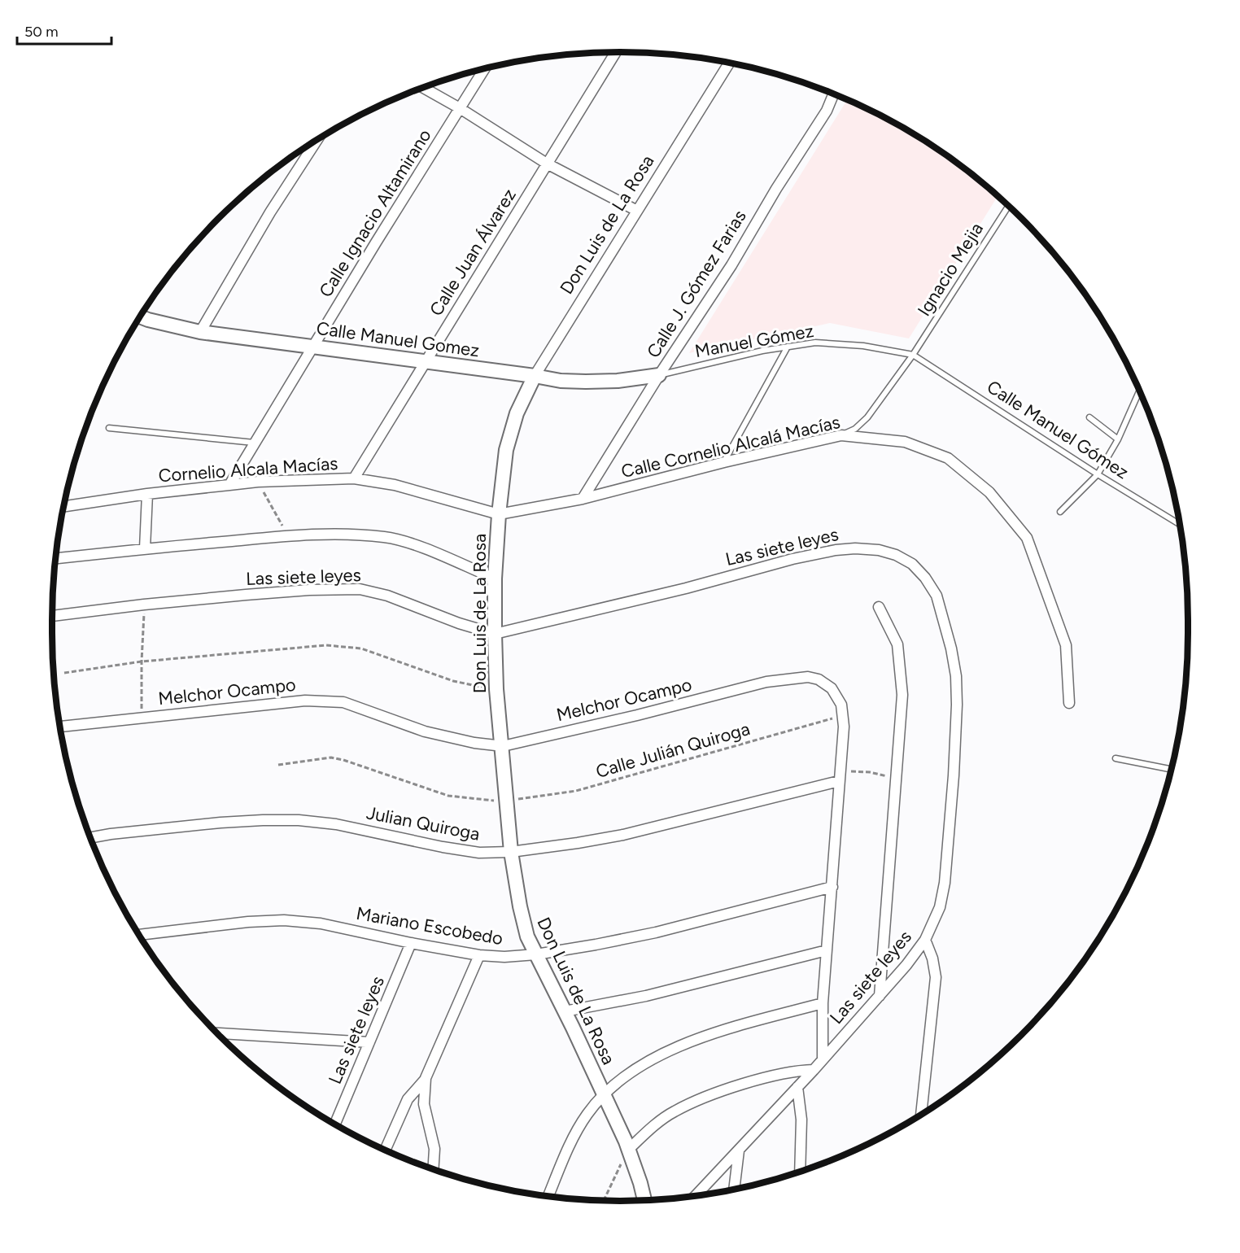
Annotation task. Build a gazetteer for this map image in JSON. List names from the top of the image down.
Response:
{
  "streets": {
    "street": [
      "Calle Ignacio Altamirano",
      "Don Luis de La Rosa",
      "Calle Juan Álvarez",
      "Calle J. Gómez Farias",
      "Calle Manuel Gomez",
      "Calle Cornelio Alcalá Macías",
      "Cornelio Alcala Macías",
      "Las siete leyes",
      "Melchor Ocampo",
      "Julian Quiroga",
      "Mariano Escobedo"
    ],
    "lane": ["Ignacio Mejia", "Manuel Gómez", "Calle Manuel Gómez"],
    "path": ["Calle Julián Quiroga"]
  },
  "crossings": [
    ["Calle Ignacio Altamirano", "Calle Manuel Gomez"],
    ["Calle Ignacio Altamirano", "Cornelio Alcala Macías"],
    ["Don Luis de La Rosa", "Calle Manuel Gomez"],
    ["Don Luis de La Rosa", "Calle Cornelio Alcalá Macías"],
    ["Don Luis de La Rosa", "Cornelio Alcala Macías"],
    ["Don Luis de La Rosa", "Las siete leyes"],
    ["Don Luis de La Rosa", "Melchor Ocampo"],
    ["Don Luis de La Rosa", "Calle Julián Quiroga"],
    ["Don Luis de La Rosa", "Julian Quiroga"],
    ["Don Luis de La Rosa", "Mariano Escobedo"],
    ["Calle Juan Álvarez", "Calle Manuel Gomez"],
    ["Calle Juan Álvarez", "Cornelio Alcala Macías"],
    ["Ignacio Mejia", "Manuel Gómez"],
    ["Ignacio Mejia", "Calle Manuel Gómez"],
    ["Ignacio Mejia", "Calle Cornelio Alcalá Macías"],
    ["Calle J. Gómez Farias", "Calle Manuel Gomez"],
    ["Calle J. Gómez Farias", "Manuel Gómez"],
    ["Calle J. Gómez Farias", "Calle Cornelio Alcalá Macías"],
    ["Calle Manuel Gomez", "Manuel Gómez"],
    ["Manuel Gómez", "Calle Manuel Gómez"],
    ["Calle Cornelio Alcalá Macías", "Cornelio Alcala Macías"],
    ["Las siete leyes", "Melchor Ocampo"],
    ["Las siete leyes", "Mariano Escobedo"],
    ["Melchor Ocampo", "Calle Julián Quiroga"],
    ["Melchor Ocampo", "Julian Quiroga"],
    ["Melchor Ocampo", "Mariano Escobedo"]
  ],
  "scale_bar": "50 m"
}
